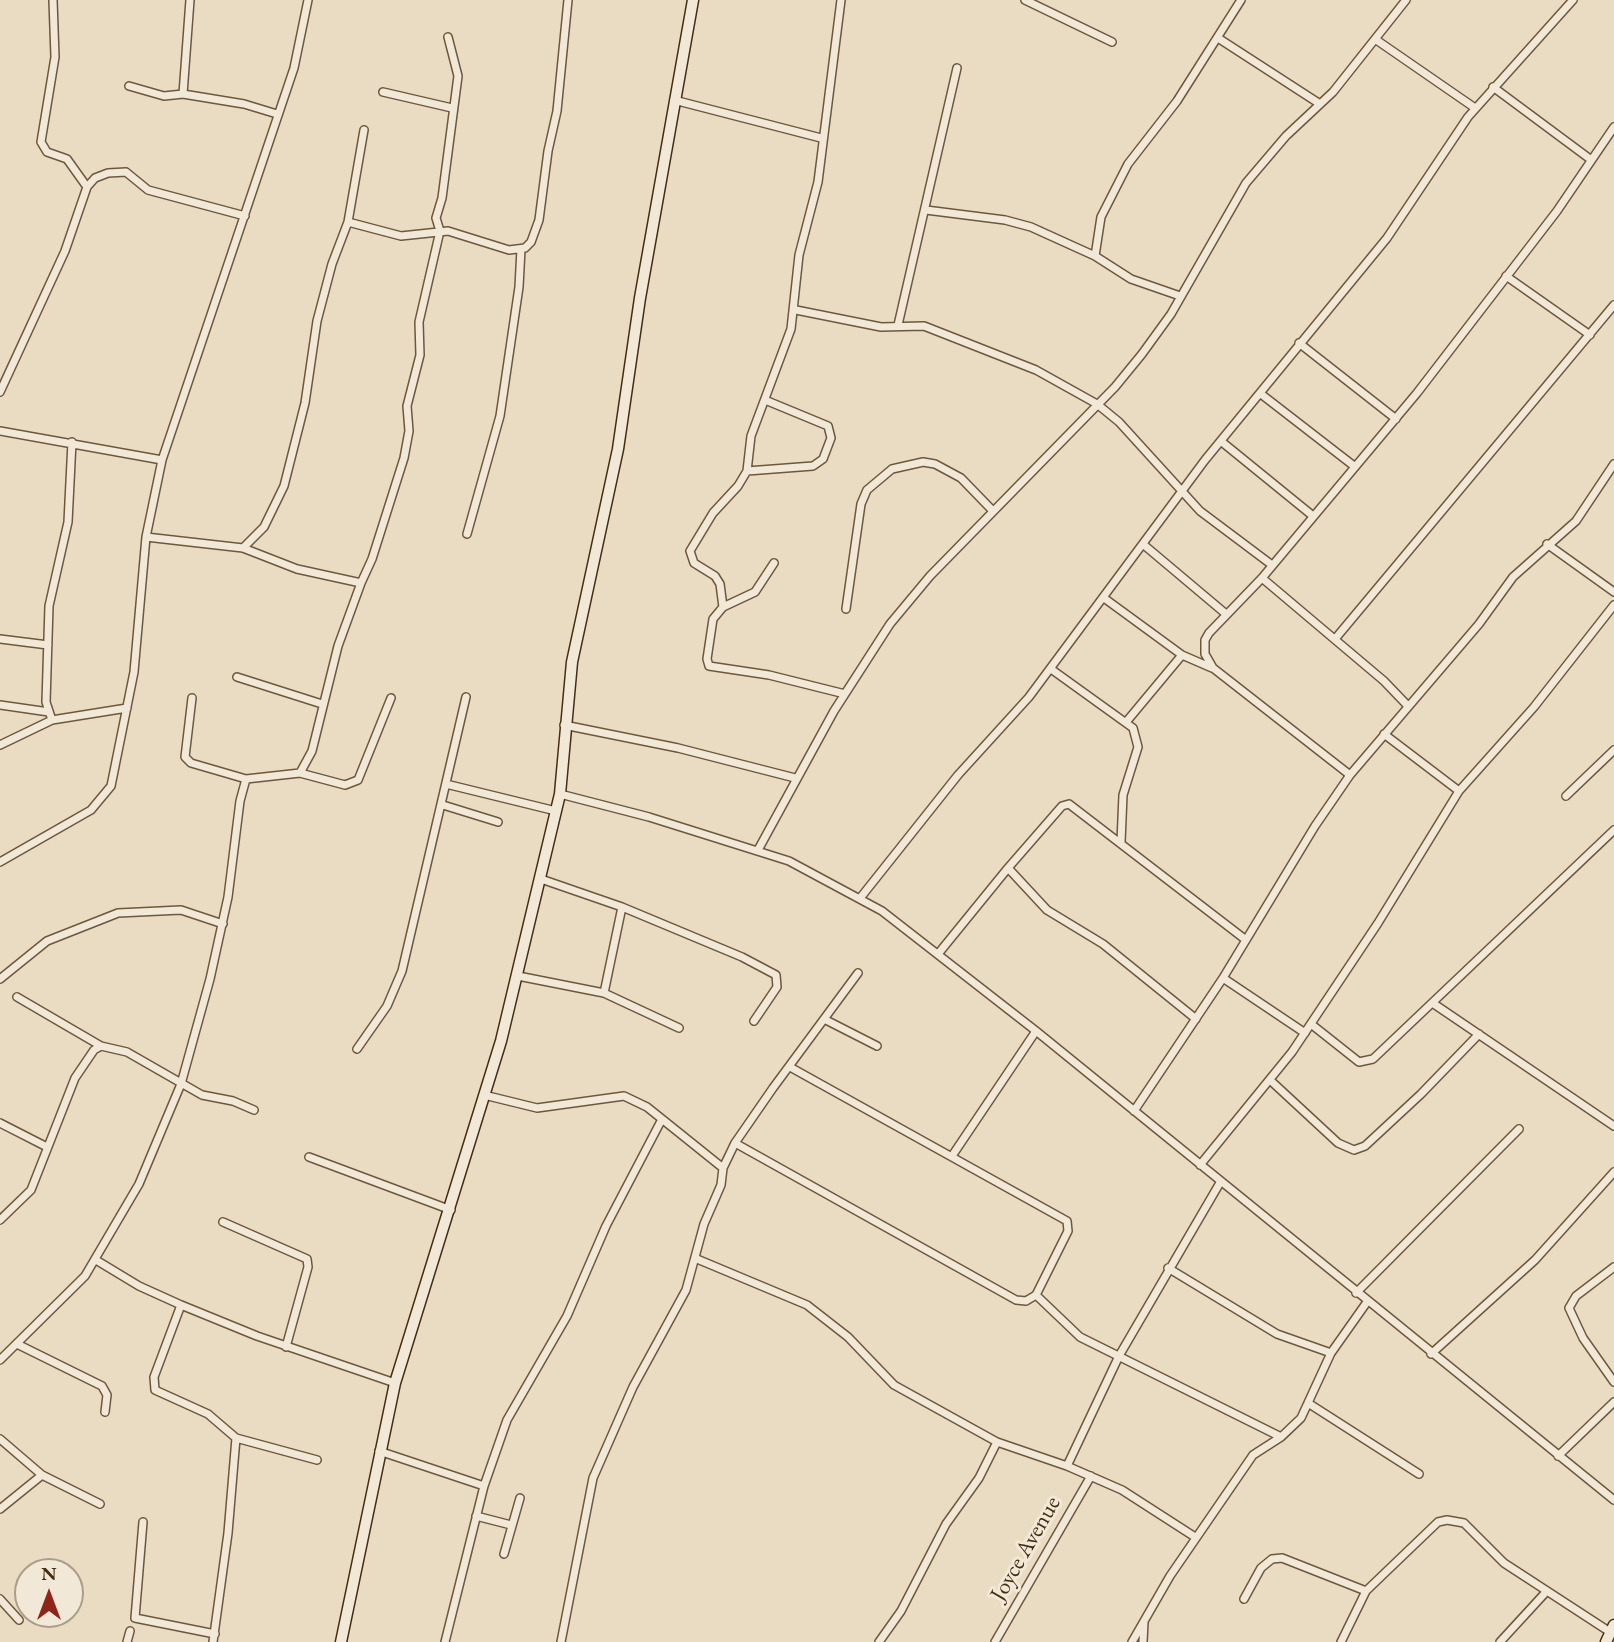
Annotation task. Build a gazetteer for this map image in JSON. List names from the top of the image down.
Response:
{
  "streets": {
    "street": ["Joyce Avenue"]
  },
  "north": "top"
}
